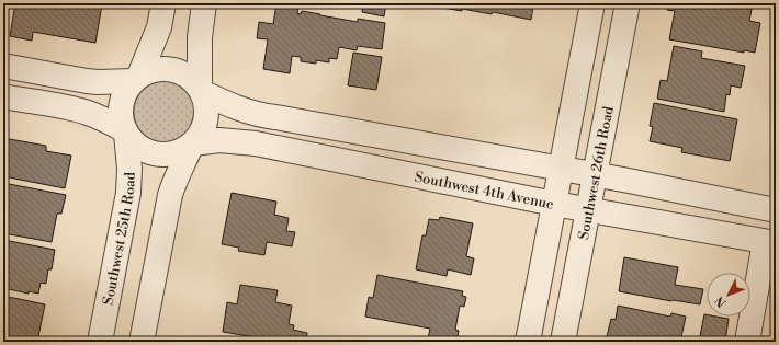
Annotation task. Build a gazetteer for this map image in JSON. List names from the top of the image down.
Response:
{
  "streets": {
    "street": ["Southwest 26th Road", "Southwest 4th Avenue", "Southwest 25th Road"]
  },
  "crossings": [
    ["Southwest 26th Road", "Southwest 4th Avenue"],
    ["Southwest 4th Avenue", "Southwest 25th Road"]
  ],
  "north": "bottom left"
}
